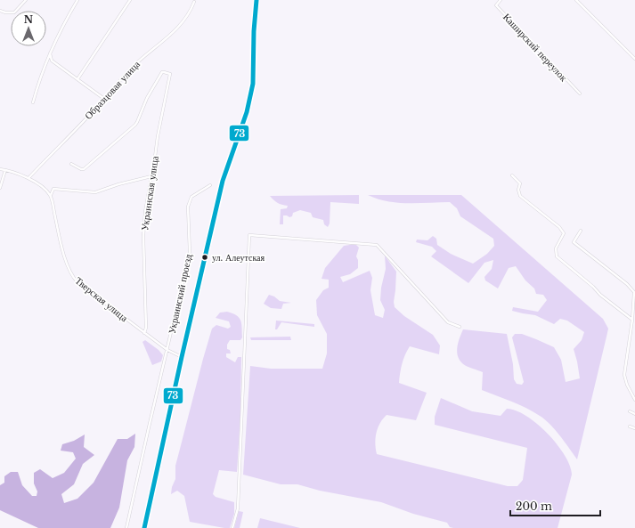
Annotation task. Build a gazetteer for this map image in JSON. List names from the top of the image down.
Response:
{
  "streets": {
    "street": [
      "Каширский переулок",
      "Образцовая улица",
      "Украинская улица",
      "Украинский проезд",
      "Тверская улица"
    ]
  },
  "crossings": [
    ["Украинская улица", "Тверская улица"],
    ["Украинский проезд", "Тверская улица"]
  ],
  "places": ["ул. Алеутская"],
  "lines": ["transit line 73"],
  "scale_bar": "200 m",
  "north": "top"
}
